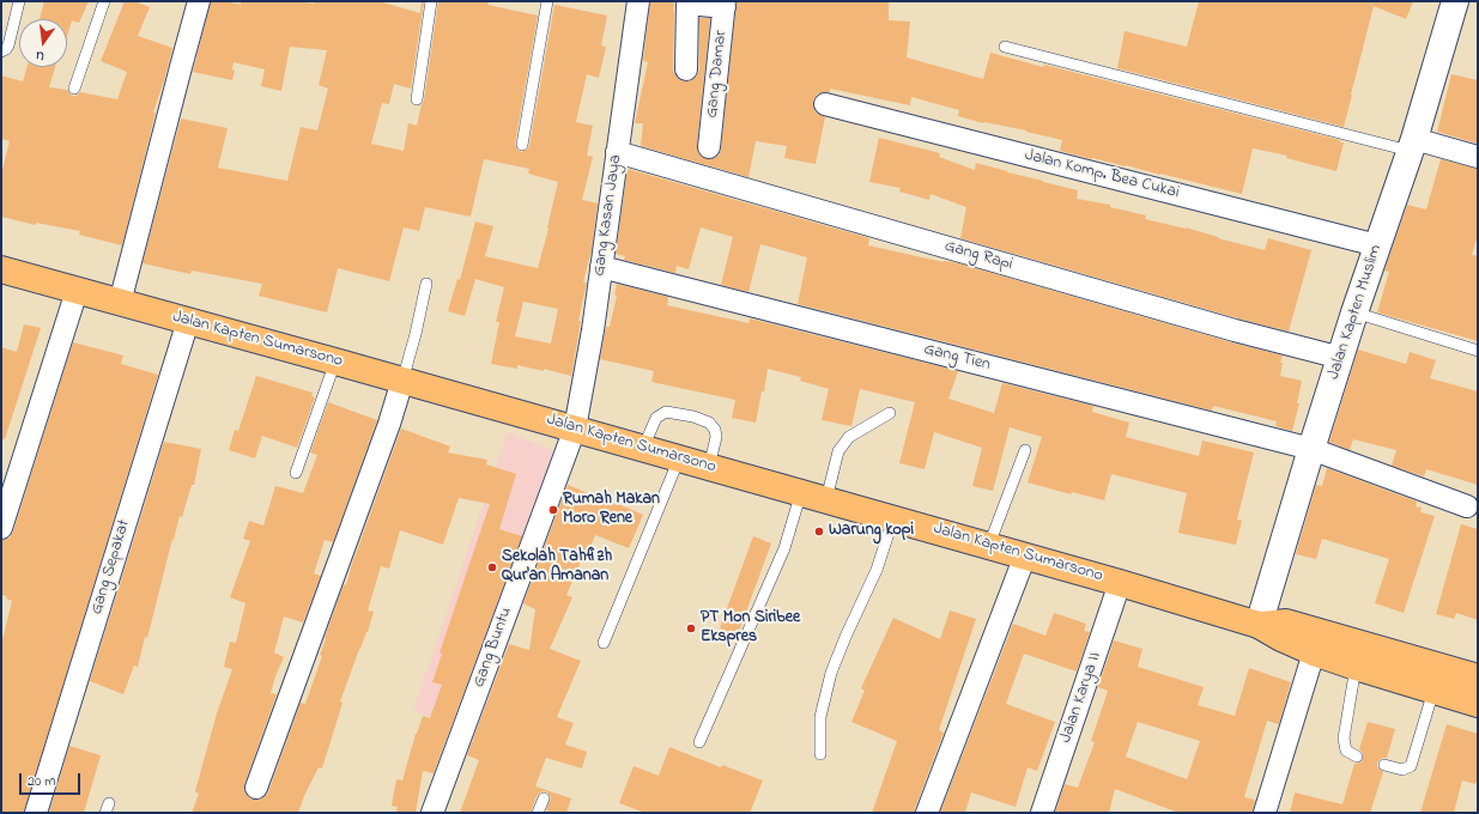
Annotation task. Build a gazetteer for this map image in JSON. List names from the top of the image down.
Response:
{
  "streets": {
    "highway": ["Jalan Kapten Sumarsono"],
    "street": [
      "Gang Damar",
      "Jalan Komp. Bea Cukai",
      "Gang Kasan Jaya",
      "Gang Rapi",
      "Jalan Kapten Muslim",
      "Gang Tien",
      "Gang Sepakat",
      "Gang Buntu",
      "Jalan Karya II"
    ]
  },
  "crossings": [
    ["Jalan Komp. Bea Cukai", "Jalan Kapten Muslim"],
    ["Gang Kasan Jaya", "Gang Rapi"],
    ["Gang Kasan Jaya", "Jalan Kapten Sumarsono"],
    ["Gang Kasan Jaya", "Gang Tien"],
    ["Gang Kasan Jaya", "Gang Buntu"],
    ["Gang Rapi", "Jalan Kapten Muslim"],
    ["Jalan Kapten Muslim", "Jalan Kapten Sumarsono"],
    ["Jalan Kapten Muslim", "Gang Tien"],
    ["Jalan Kapten Sumarsono", "Gang Sepakat"],
    ["Jalan Kapten Sumarsono", "Gang Buntu"],
    ["Jalan Kapten Sumarsono", "Jalan Karya II"]
  ],
  "places": [
    "Rumah Makan Moro Rene",
    "Warung kopi",
    "Sekolah Tahfizh Qur'an Amanan",
    "PT Mon Siribee Ekspres"
  ],
  "scale_bar": "20 m",
  "north": "bottom"
}
